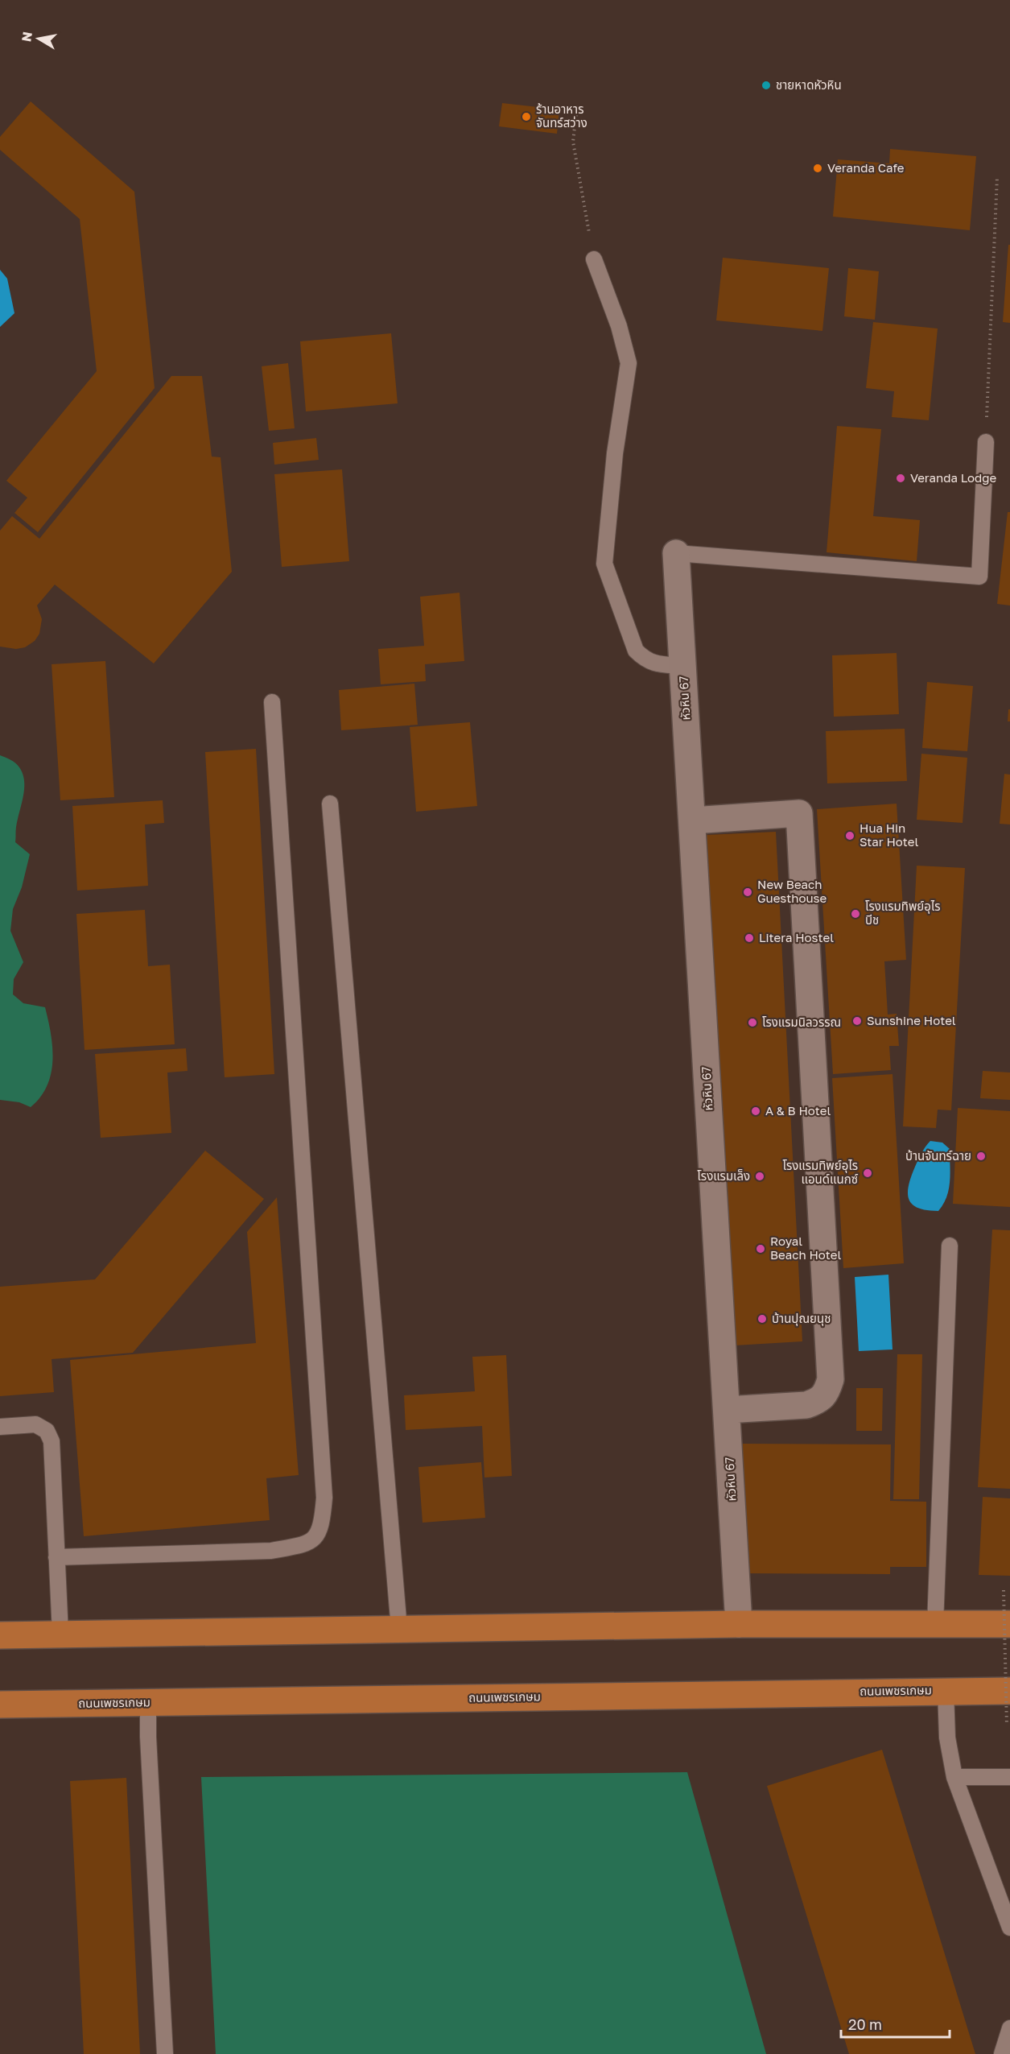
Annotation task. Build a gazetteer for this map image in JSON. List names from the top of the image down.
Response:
{
  "streets": {
    "main road": ["ถนนเพชรเกษม"],
    "street": ["หัวหิน 67"]
  },
  "places": [
    "ชายหาดหัวหิน",
    "ร้านอาหาร จันทร์สว่าง",
    "Veranda Cafe",
    "Veranda Lodge",
    "Hua Hin Star Hotel",
    "New Beach Guesthouse",
    "โรงแรมทิพย์อุไร บีช",
    "Litera Hostel",
    "Sunshine Hotel",
    "โรงแรมนิลวรรณ",
    "A & B Hotel",
    "บ้านจันทร์ฉาย",
    "โรงแรมทิพย์อุไร แอนด์แนกซ์",
    "โรงแรมเล็ง",
    "Royal Beach Hotel",
    "บ้านปุณยนุช"
  ],
  "scale_bar": "20 m",
  "north": "left"
}
